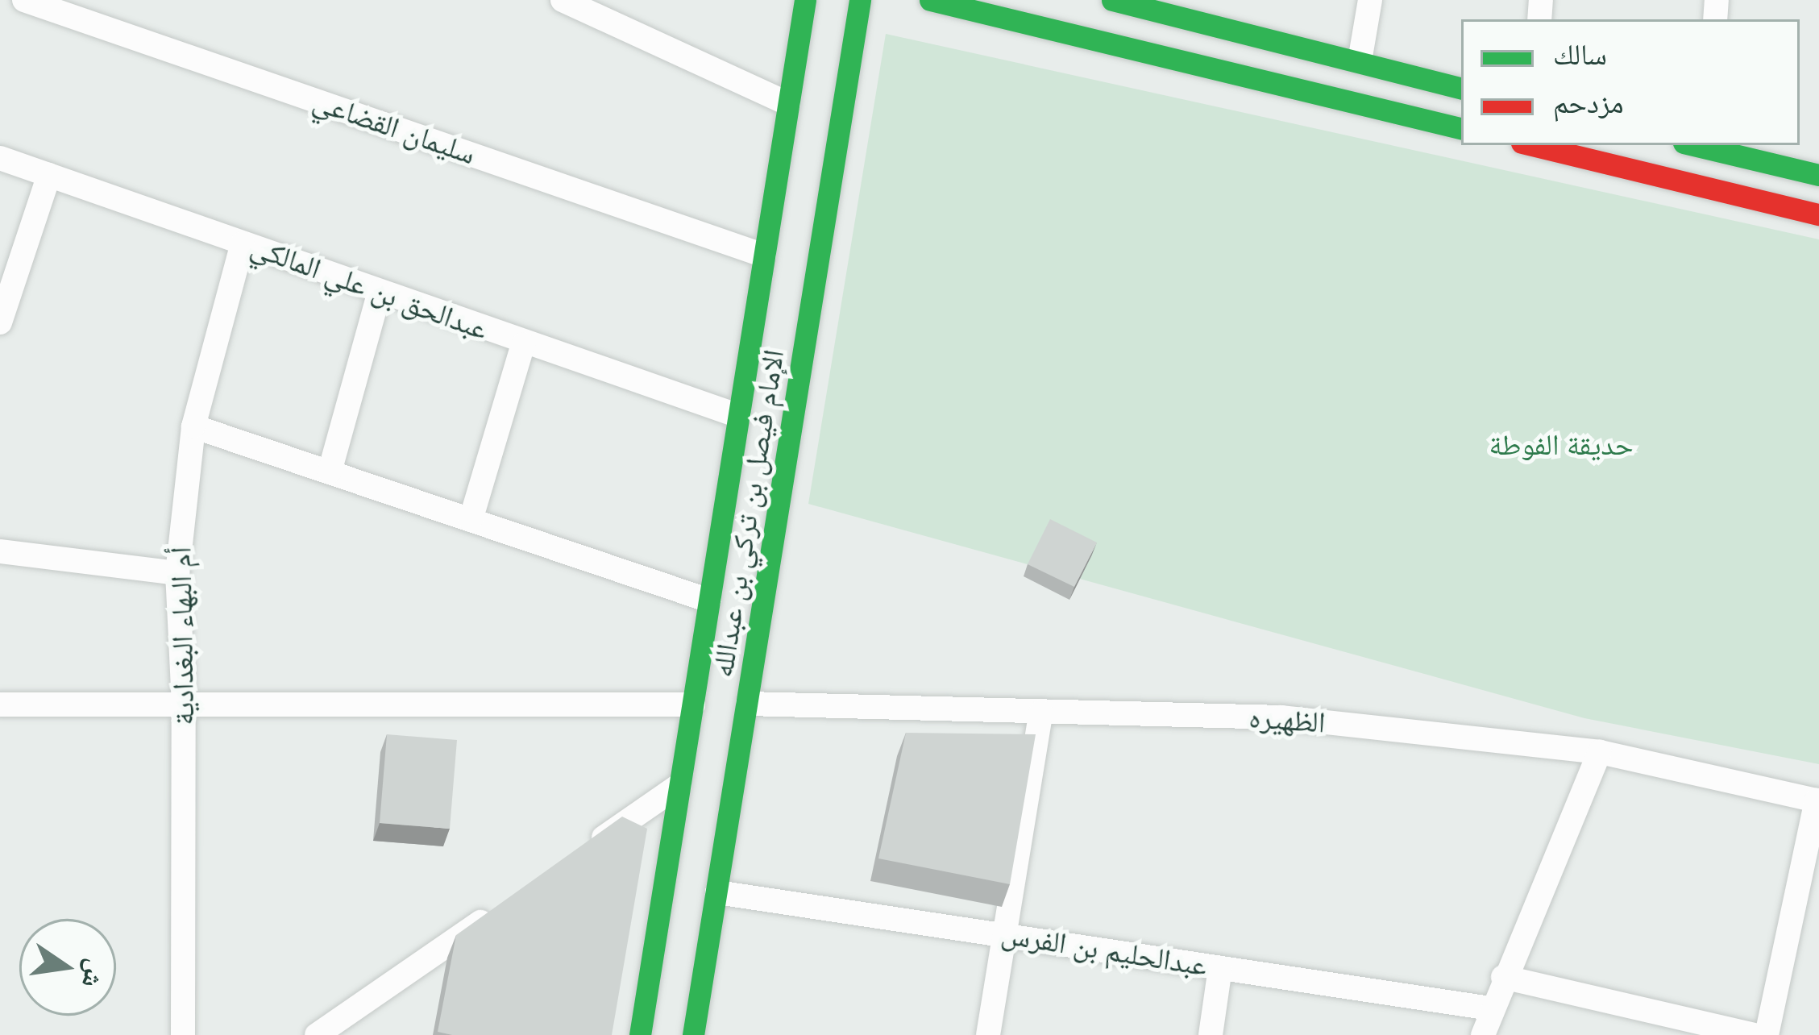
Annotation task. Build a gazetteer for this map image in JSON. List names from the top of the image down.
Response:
{
  "streets": {
    "main road": ["الإمام فيصل بن تركي بن عبدالله"],
    "street": [
      "سليمان القضاعي",
      "عبدالحق بن علي المالكي",
      "أم البهاء البغدادية",
      "الظهيره",
      "عبدالحليم بن الفرس"
    ]
  },
  "crossings": [
    ["سليمان القضاعي", "الإمام فيصل بن تركي بن عبدالله"],
    ["عبدالحق بن علي المالكي", "الإمام فيصل بن تركي بن عبدالله"],
    ["عبدالحق بن علي المالكي", "أم البهاء البغدادية"],
    ["الإمام فيصل بن تركي بن عبدالله", "الظهيره"],
    ["الإمام فيصل بن تركي بن عبدالله", "عبدالحليم بن الفرس"]
  ],
  "parks": ["حديقة الفوطة"],
  "legend": ["سالك", "مزدحم"],
  "north": "right"
}
